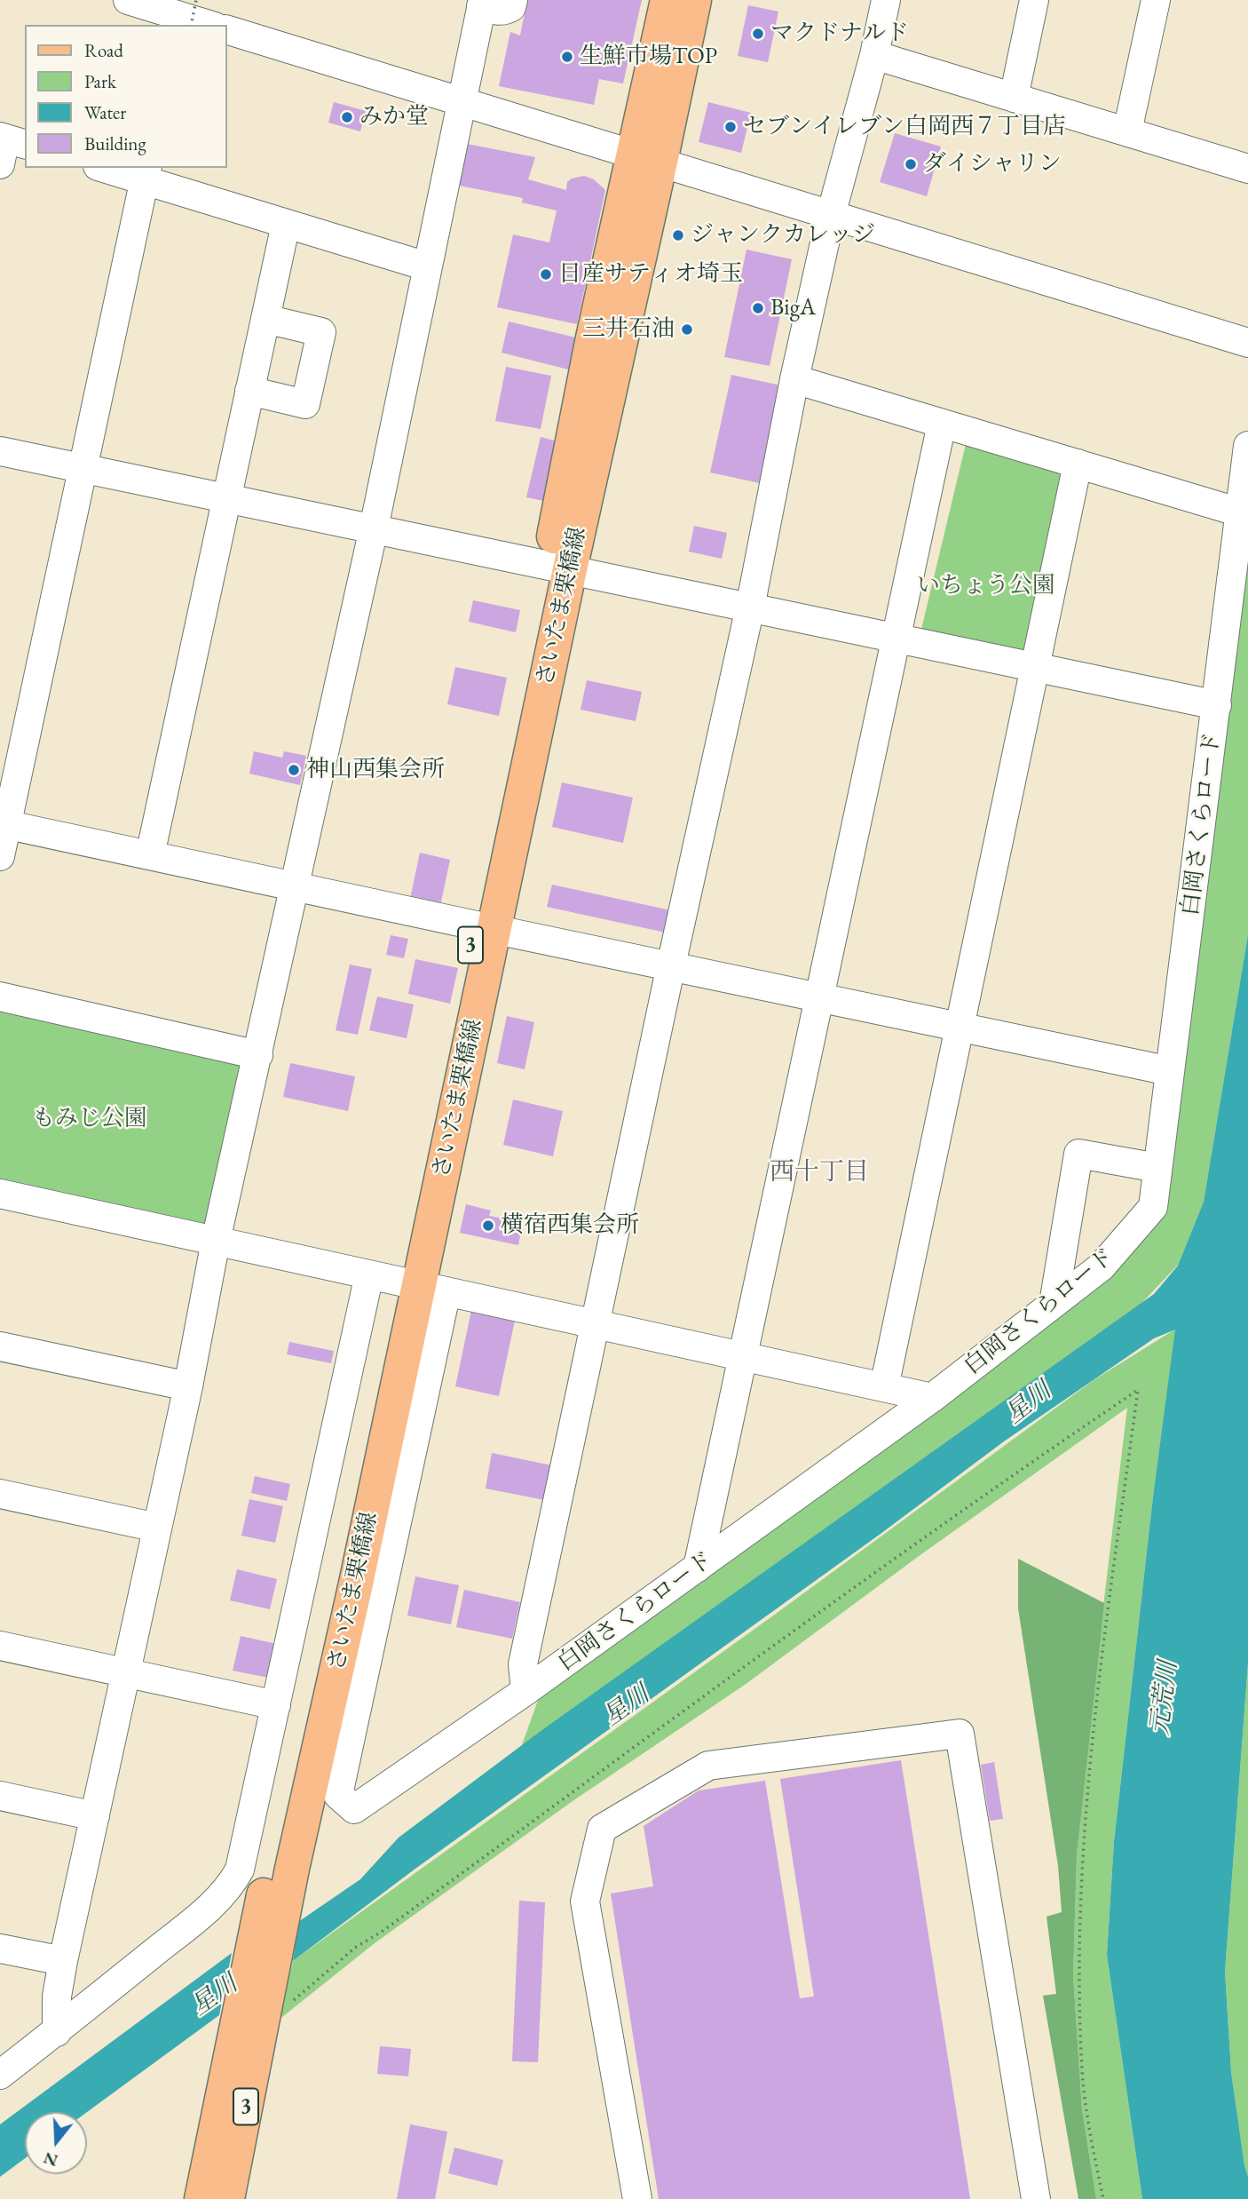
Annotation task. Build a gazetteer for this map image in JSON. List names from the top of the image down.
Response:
{
  "streets": {
    "main road": ["さいたま栗橋線", "3"],
    "street": ["白岡さくらロード"]
  },
  "crossings": [
    ["さいたま栗橋線", "白岡さくらロード"]
  ],
  "districts": ["西十丁目"],
  "water": ["星川", "元荒川"],
  "parks": ["いちょう公園", "もみじ公園"],
  "places": [
    "マクドナルド",
    "生鮮市場TOP",
    "みか堂",
    "セブンイレブン白岡西７丁目店",
    "ダイシャリン",
    "ジャンクカレッジ",
    "日産サティオ埼玉",
    "BigA",
    "三井石油",
    "神山西集会所",
    "横宿西集会所"
  ],
  "legend": [
    "Road",
    "Park",
    "Water",
    "Building"
  ],
  "north": "bottom"
}
